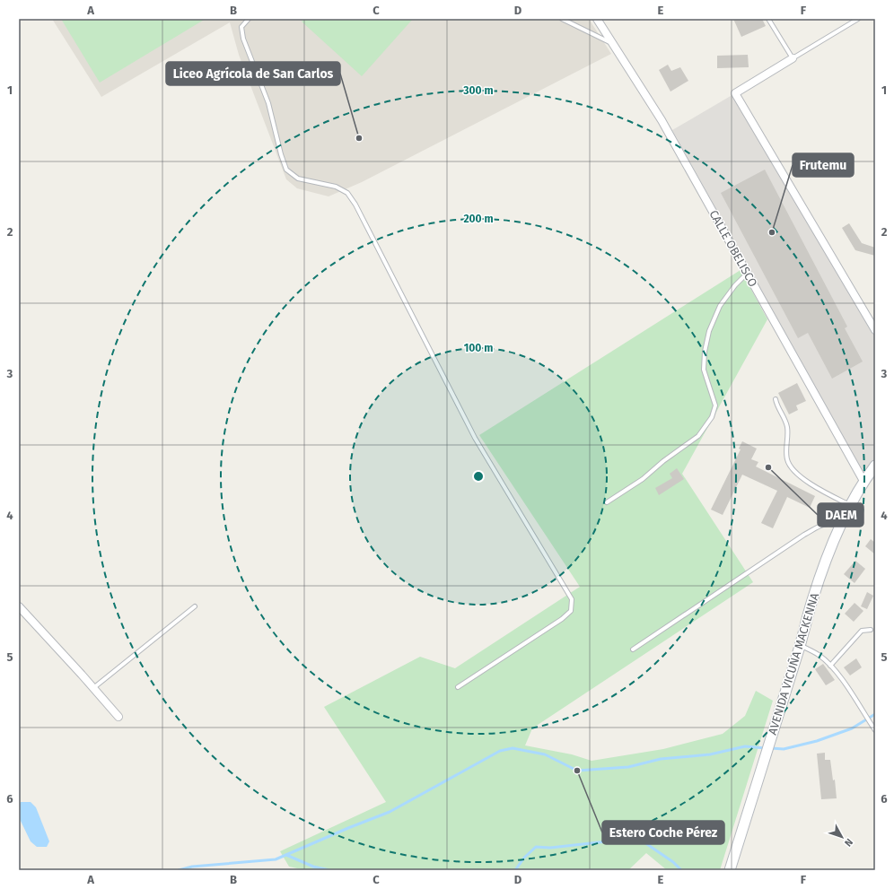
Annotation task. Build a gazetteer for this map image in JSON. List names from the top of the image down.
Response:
{
  "streets": {
    "main road": ["AVENIDA VICUÑA MACKENNA"],
    "street": ["CALLE OBELISCO"]
  },
  "crossings": [
    ["CALLE OBELISCO", "AVENIDA VICUÑA MACKENNA"]
  ],
  "places": [
    "Liceo Agrícola de San Carlos",
    "Frutemu",
    "DAEM",
    "Estero Coche Pérez"
  ],
  "north": "bottom right",
  "grid": {
    "columns": [
      "A",
      "B",
      "C",
      "D",
      "E",
      "F"
    ],
    "rows": [
      "1",
      "2",
      "3",
      "4",
      "5",
      "6"
    ]
  },
  "rings": ["300 m", "200 m", "100 m"]
}
